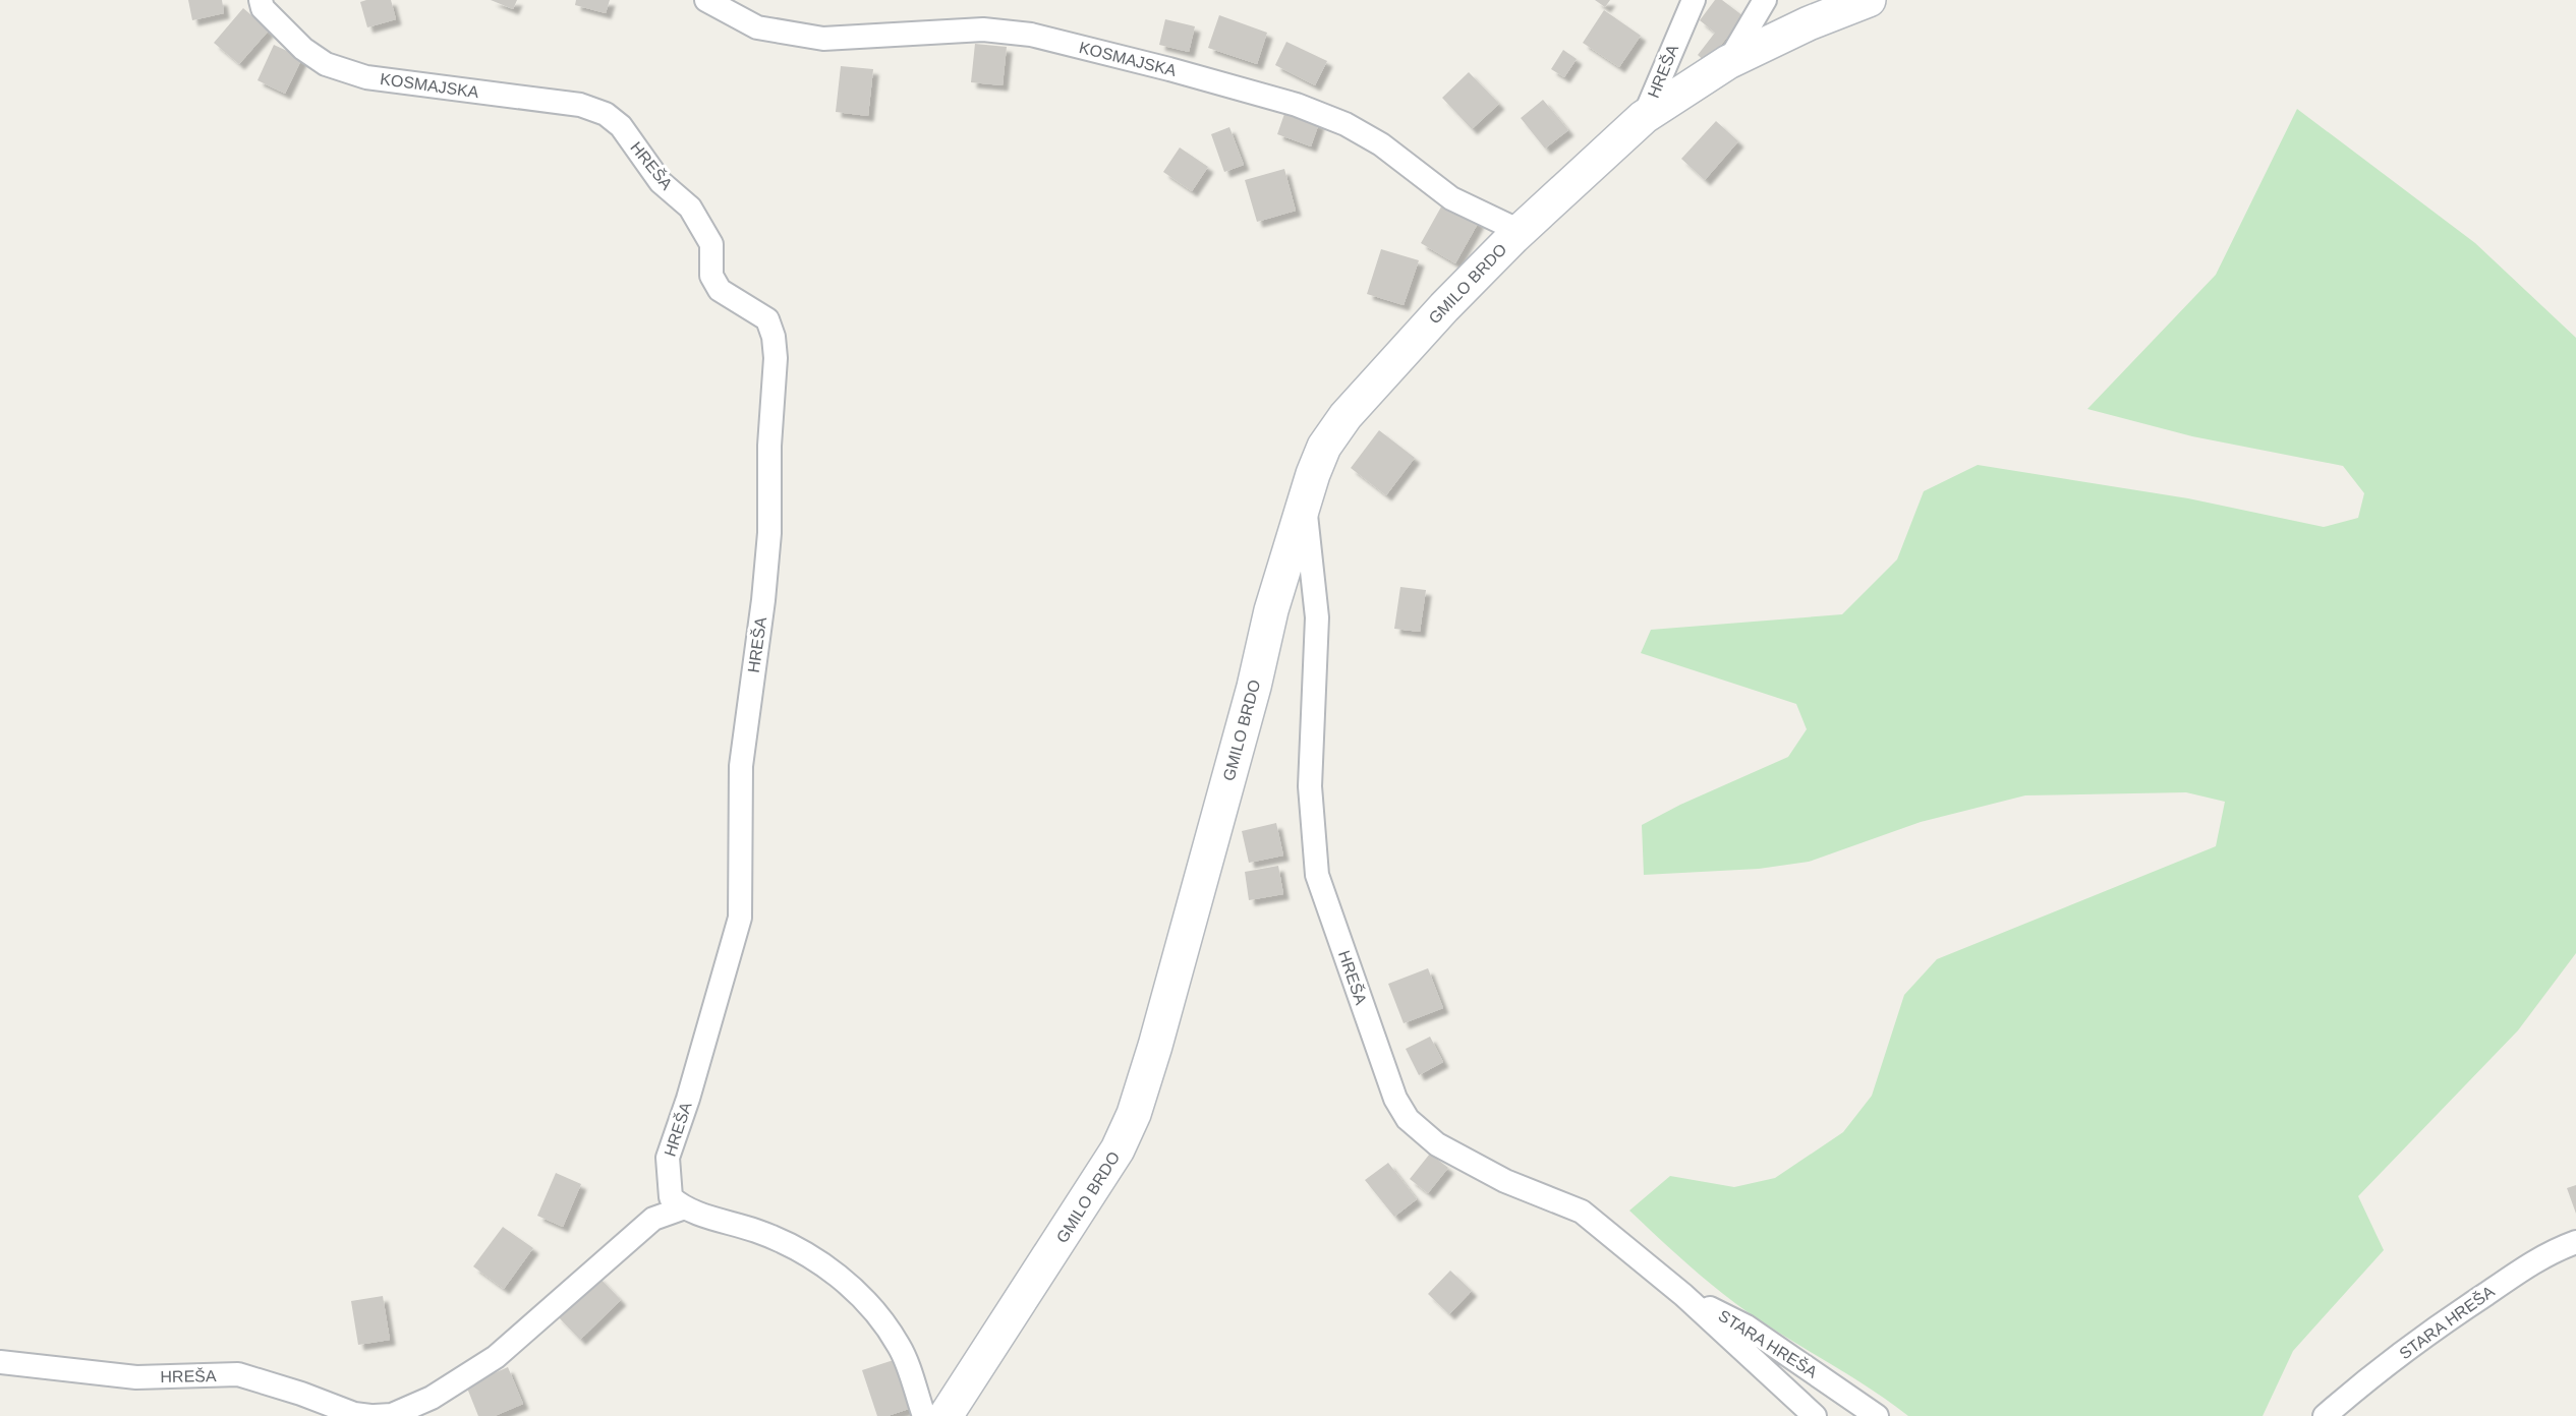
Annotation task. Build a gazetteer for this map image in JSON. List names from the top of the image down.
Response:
{
  "streets": {
    "main road": ["HREŠA", "GMILO BRDO"],
    "street": ["KOSMAJSKA", "STARA HREŠA"]
  },
  "crossings": [
    ["KOSMAJSKA", "HREŠA"],
    ["KOSMAJSKA", "GMILO BRDO"],
    ["HREŠA", "GMILO BRDO"],
    ["HREŠA", "STARA HREŠA"]
  ]
}
